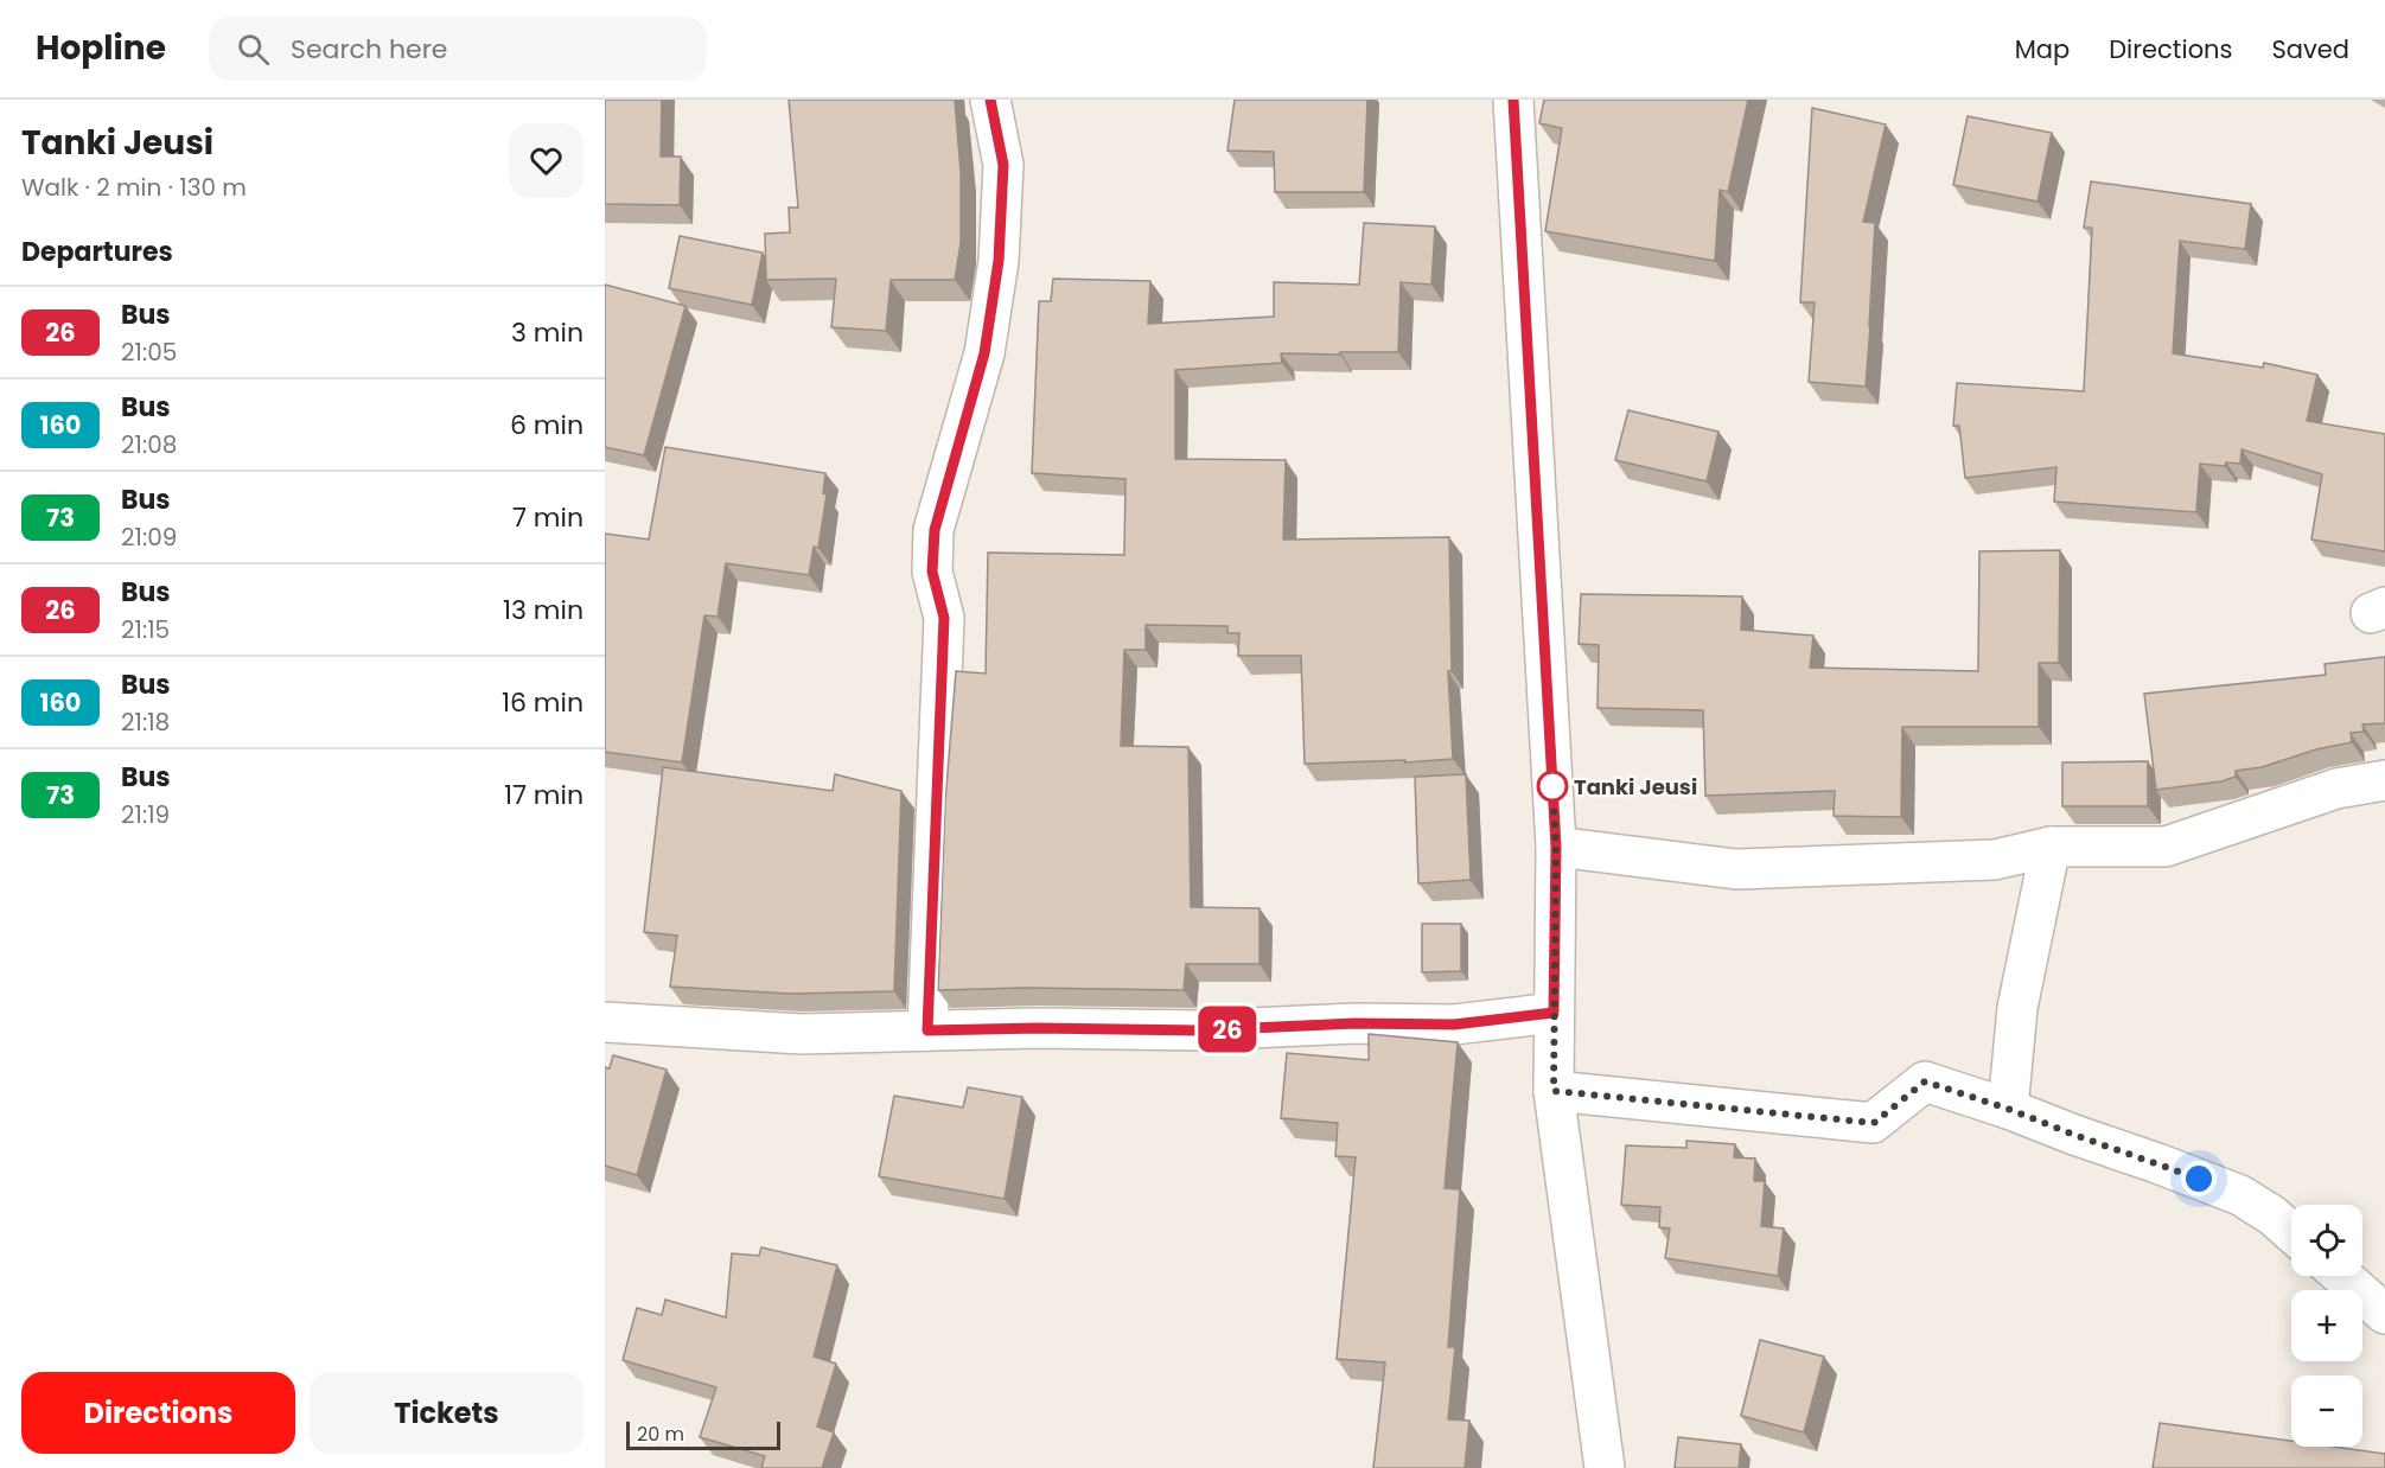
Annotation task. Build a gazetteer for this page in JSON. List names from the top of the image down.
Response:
{
  "places": ["Tanki Jeusi"],
  "lines": ["bus line 26"],
  "scale_bar": "20 m",
  "page": {
    "header": "Hopline",
    "search": "Search here",
    "nav": ["Map", "Directions", "Saved"],
    "heading": [
      ["Tanki Jeusi", "Walk · 2 min · 130 m"],
      "Departures"
    ],
    "on_map": "26",
    "list": [
      {
        "mark": "26",
        "name": "Bus",
        "note": "21:05",
        "value": "3 min"
      },
      {
        "mark": "160",
        "name": "Bus",
        "note": "21:08",
        "value": "6 min"
      },
      {
        "mark": "73",
        "name": "Bus",
        "note": "21:09",
        "value": "7 min"
      },
      {
        "mark": "26",
        "name": "Bus",
        "note": "21:15",
        "value": "13 min"
      },
      {
        "mark": "160",
        "name": "Bus",
        "note": "21:18",
        "value": "16 min"
      },
      {
        "mark": "73",
        "name": "Bus",
        "note": "21:19",
        "value": "17 min"
      }
    ],
    "map_buttons": ["+", "−"],
    "buttons": ["Directions", "Tickets"],
    "scale": "20 m"
  }
}
